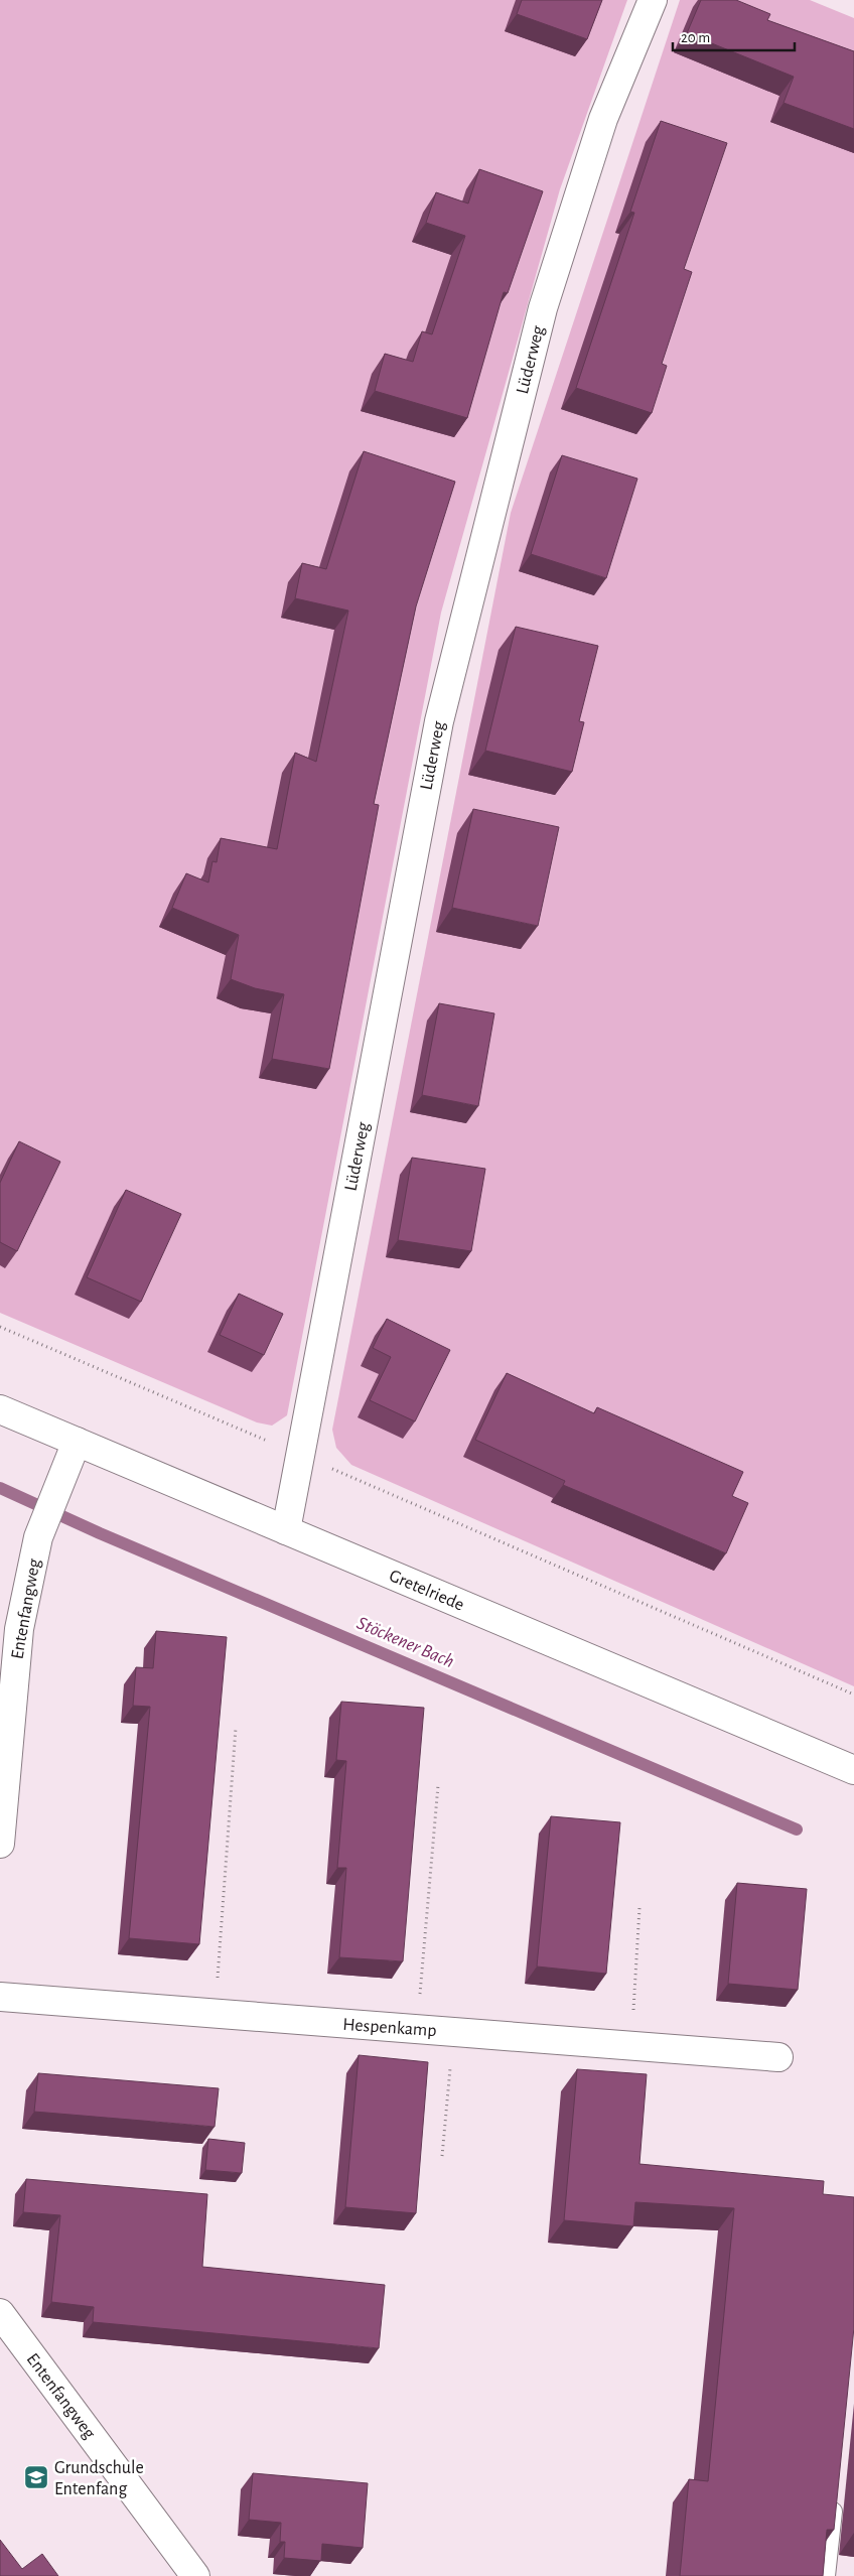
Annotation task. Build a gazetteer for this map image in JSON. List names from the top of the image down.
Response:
{
  "streets": {
    "street": [
      "Lüderweg",
      "Gretelriede",
      "Entenfangweg",
      "Hespenkamp"
    ]
  },
  "crossings": [
    ["Lüderweg", "Gretelriede"],
    ["Gretelriede", "Entenfangweg"]
  ],
  "water": ["Stöckener Bach"],
  "places": {
    "school or university": ["Grundschule Entenfang"]
  },
  "scale_bar": "20 m"
}
